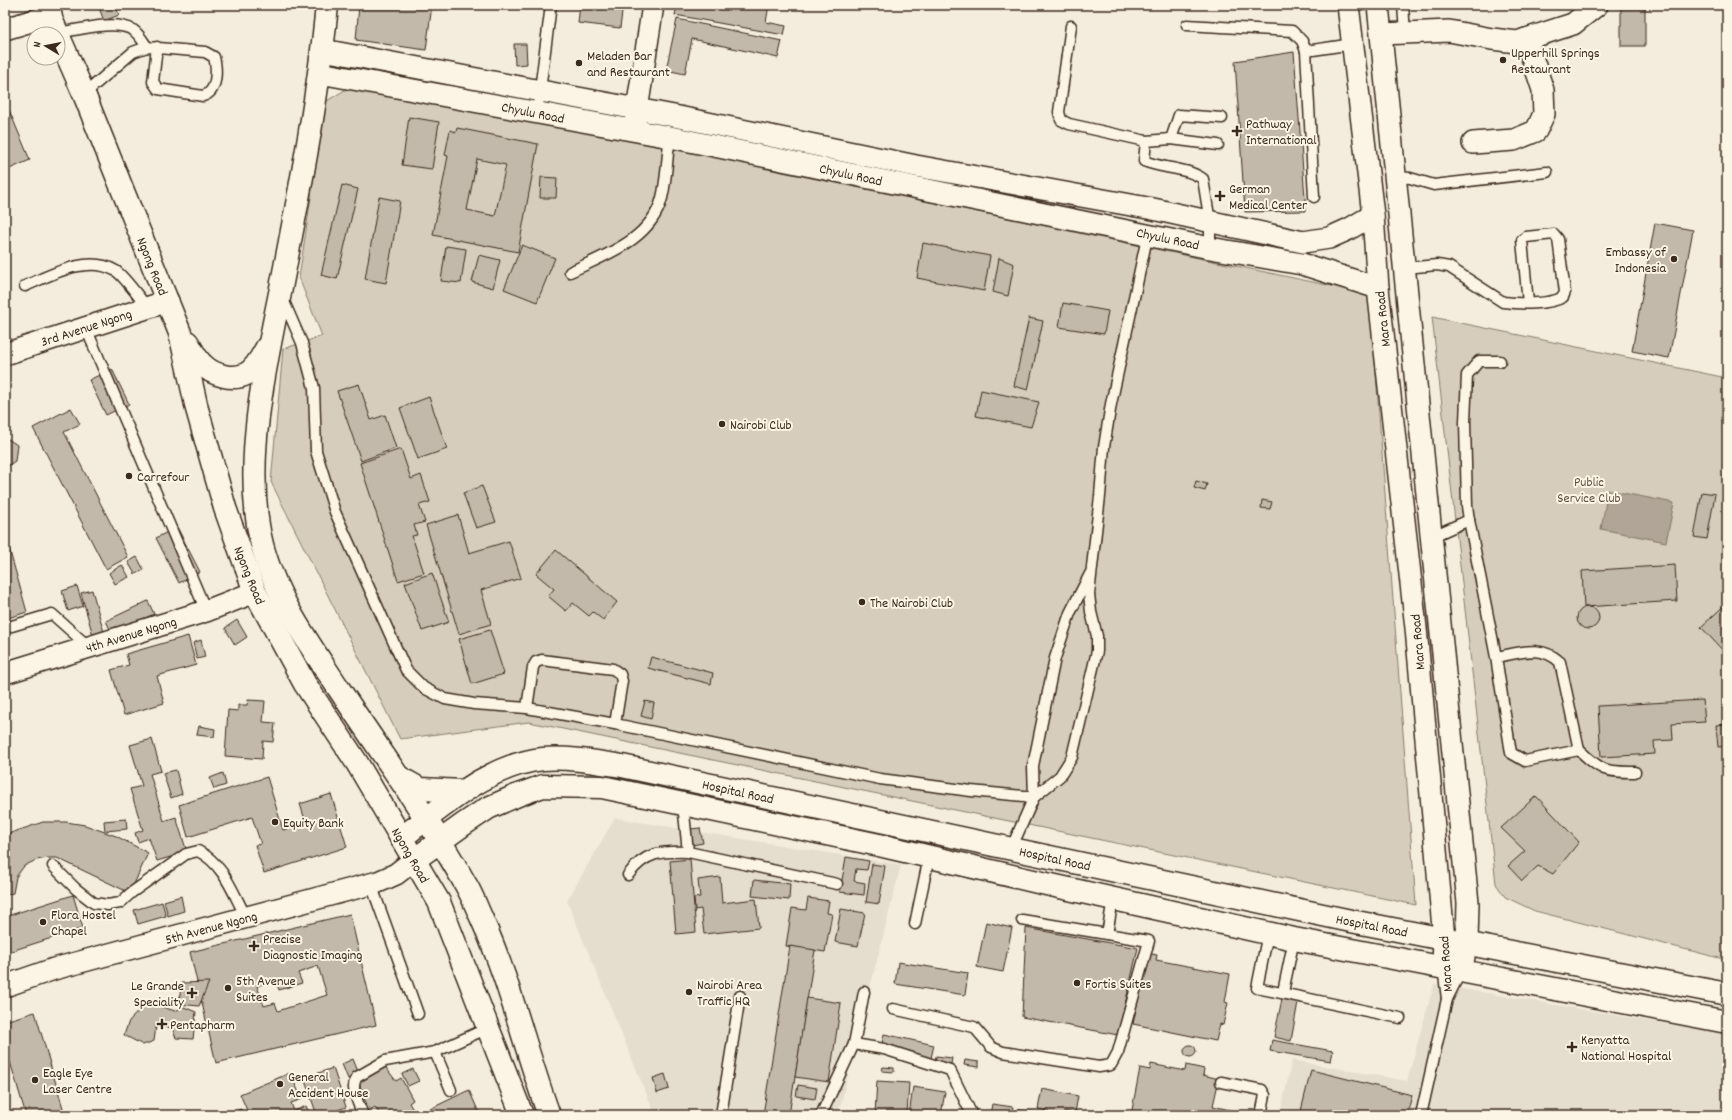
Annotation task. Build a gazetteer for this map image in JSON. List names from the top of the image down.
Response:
{
  "streets": {
    "street": [
      "Chyulu Road",
      "Ngong Road",
      "Mara Road",
      "3rd Avenue Ngong",
      "4th Avenue Ngong",
      "Hospital Road",
      "5th Avenue Ngong"
    ]
  },
  "crossings": [
    ["Chyulu Road", "Ngong Road"],
    ["Chyulu Road", "Mara Road"],
    ["Ngong Road", "3rd Avenue Ngong"],
    ["Ngong Road", "4th Avenue Ngong"],
    ["Ngong Road", "Hospital Road"],
    ["Ngong Road", "5th Avenue Ngong"],
    ["Mara Road", "Hospital Road"],
    ["Hospital Road", "5th Avenue Ngong"]
  ],
  "parks": ["Public Service Club"],
  "places": {
    "other": [
      "Upperhill Springs Restaurant",
      "Meladen Bar and Restaurant",
      "Embassy of Indonesia",
      "Nairobi Club",
      "Carrefour",
      "The Nairobi Club",
      "Equity Bank",
      "Flora Hostel Chapel",
      "Fortis Suites",
      "5th Avenue Suites",
      "Nairobi Area Traffic HQ",
      "Eagle Eye Laser Centre",
      "General Accident House"
    ],
    "health": [
      "Pathway International",
      "German Medical Center",
      "Precise Diagnostic Imaging",
      "Le Grande Speciality",
      "Pentapharm",
      "Kenyatta National Hospital"
    ]
  },
  "north": "left"
}
